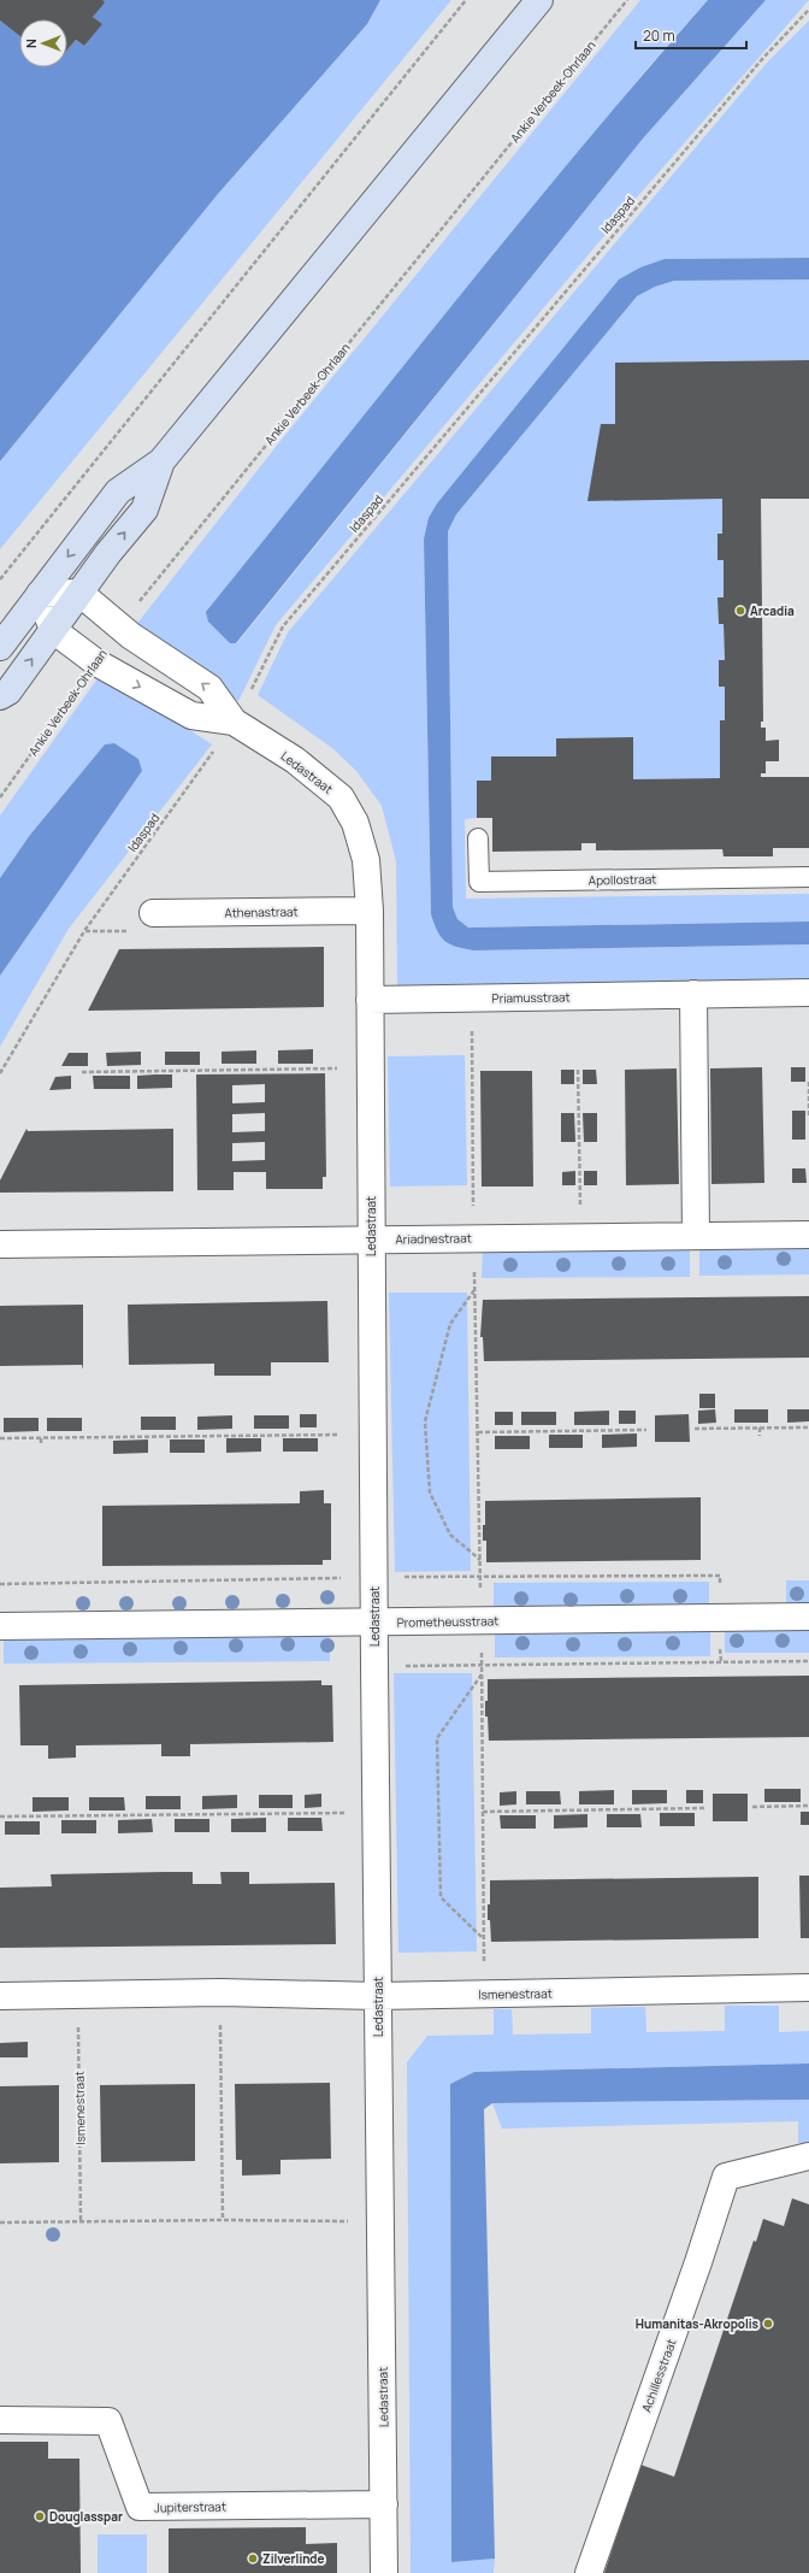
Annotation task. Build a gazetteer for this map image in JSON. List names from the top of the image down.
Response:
{
  "streets": {
    "street": [
      "Ledastraat",
      "Athenastraat",
      "Priamusstraat",
      "Ariadnestraat",
      "Prometheusstraat",
      "Ismenestraat",
      "Achillesstraat",
      "Jupiterstraat"
    ],
    "lane": ["Apollostraat"],
    "path": ["Ankie Verbeek-Ohrlaan", "Idaspad"]
  },
  "crossings": [
    ["Ankie Verbeek-Ohrlaan", "Ledastraat"],
    ["Idaspad", "Ledastraat"],
    ["Ledastraat", "Athenastraat"],
    ["Ledastraat", "Priamusstraat"],
    ["Ledastraat", "Ariadnestraat"],
    ["Ledastraat", "Prometheusstraat"],
    ["Ledastraat", "Ismenestraat"],
    ["Ledastraat", "Jupiterstraat"]
  ],
  "places": [
    "Arcadia",
    "Humanitas-Akropolis",
    "Douglasspar",
    "Zilverlinde"
  ],
  "scale_bar": "20 m",
  "north": "left"
}
